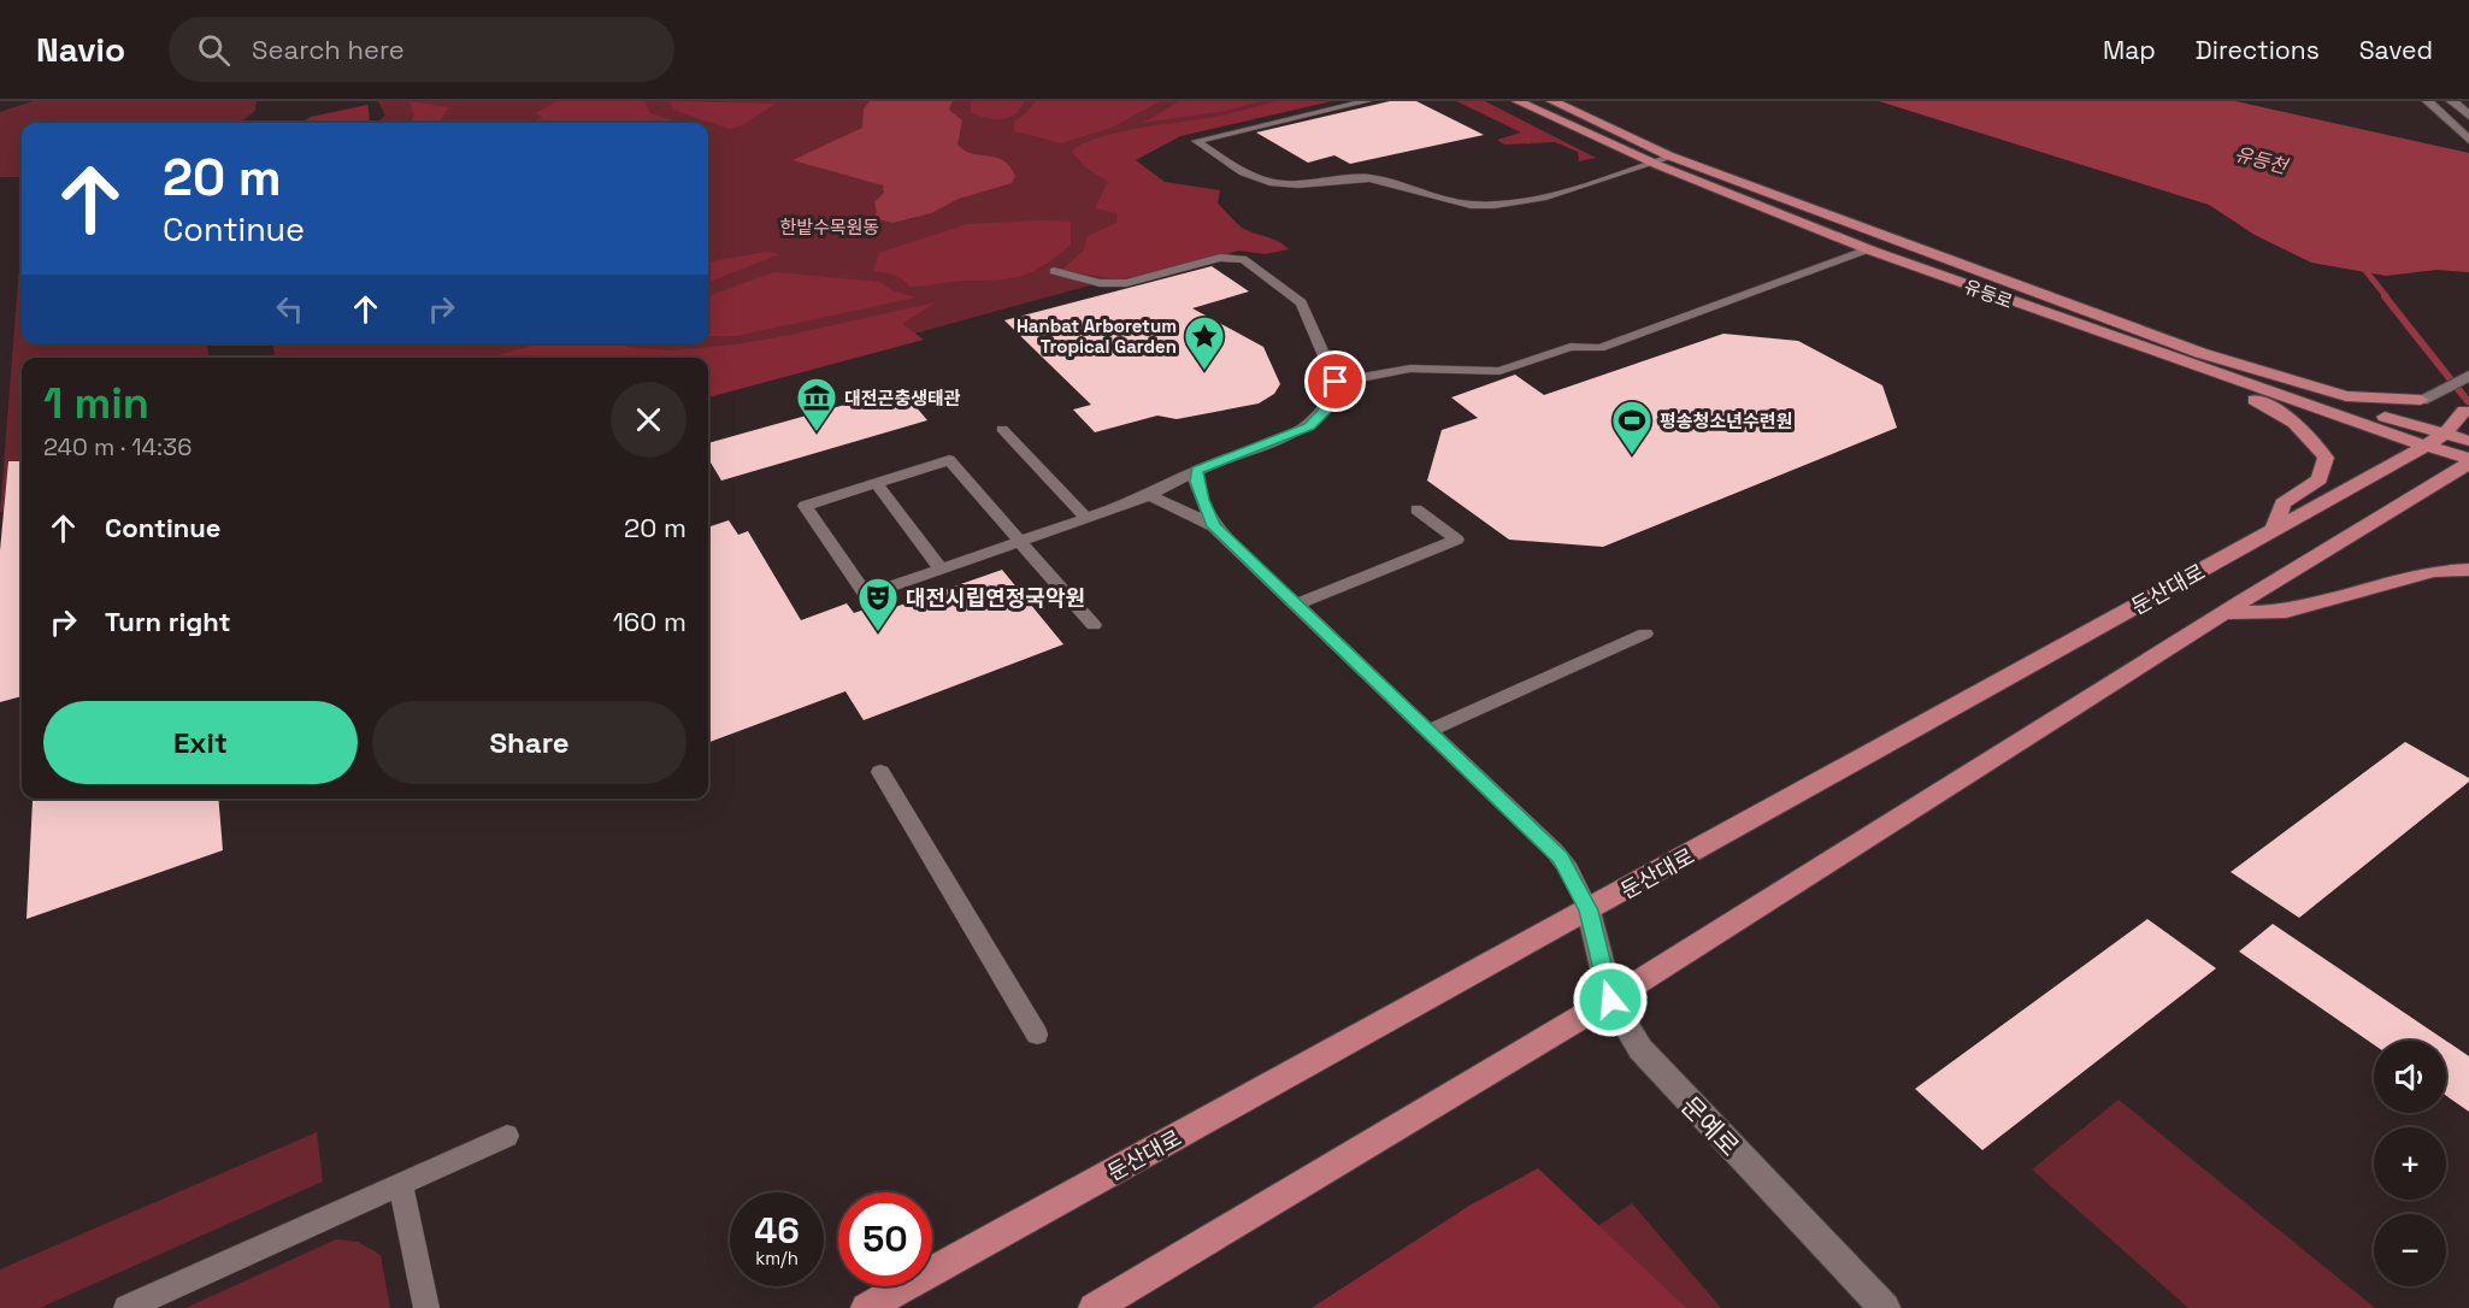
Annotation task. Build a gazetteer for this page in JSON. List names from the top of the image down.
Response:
{
  "streets": {
    "main road": ["유등로", "둔산대로", "문예로"]
  },
  "crossings": [
    ["유등로", "둔산대로"],
    ["둔산대로", "문예로"]
  ],
  "water": ["유등천"],
  "parks": ["한밭수목원동"],
  "places": {
    "place": ["Hanbat Arboretum Tropical Garden"],
    "museum": ["대전곤충생태관"],
    "sports": ["평송청소년수련원"],
    "theatre": ["대전시립연정국악원"]
  },
  "page": {
    "header": "Navio",
    "search": "Search here",
    "nav": ["Map", "Directions", "Saved"],
    "turn": ["20 m", "Continue"],
    "heading": ["1 min", "240 m · 14:36"],
    "list": [
      {
        "name": "Continue",
        "value": "20 m"
      },
      {
        "name": "Turn right",
        "value": "160 m"
      }
    ],
    "buttons": ["Exit", "Share"],
    "map_buttons": ["+", "−"],
    "speed": "46 km/h",
    "limit": "50"
  }
}
